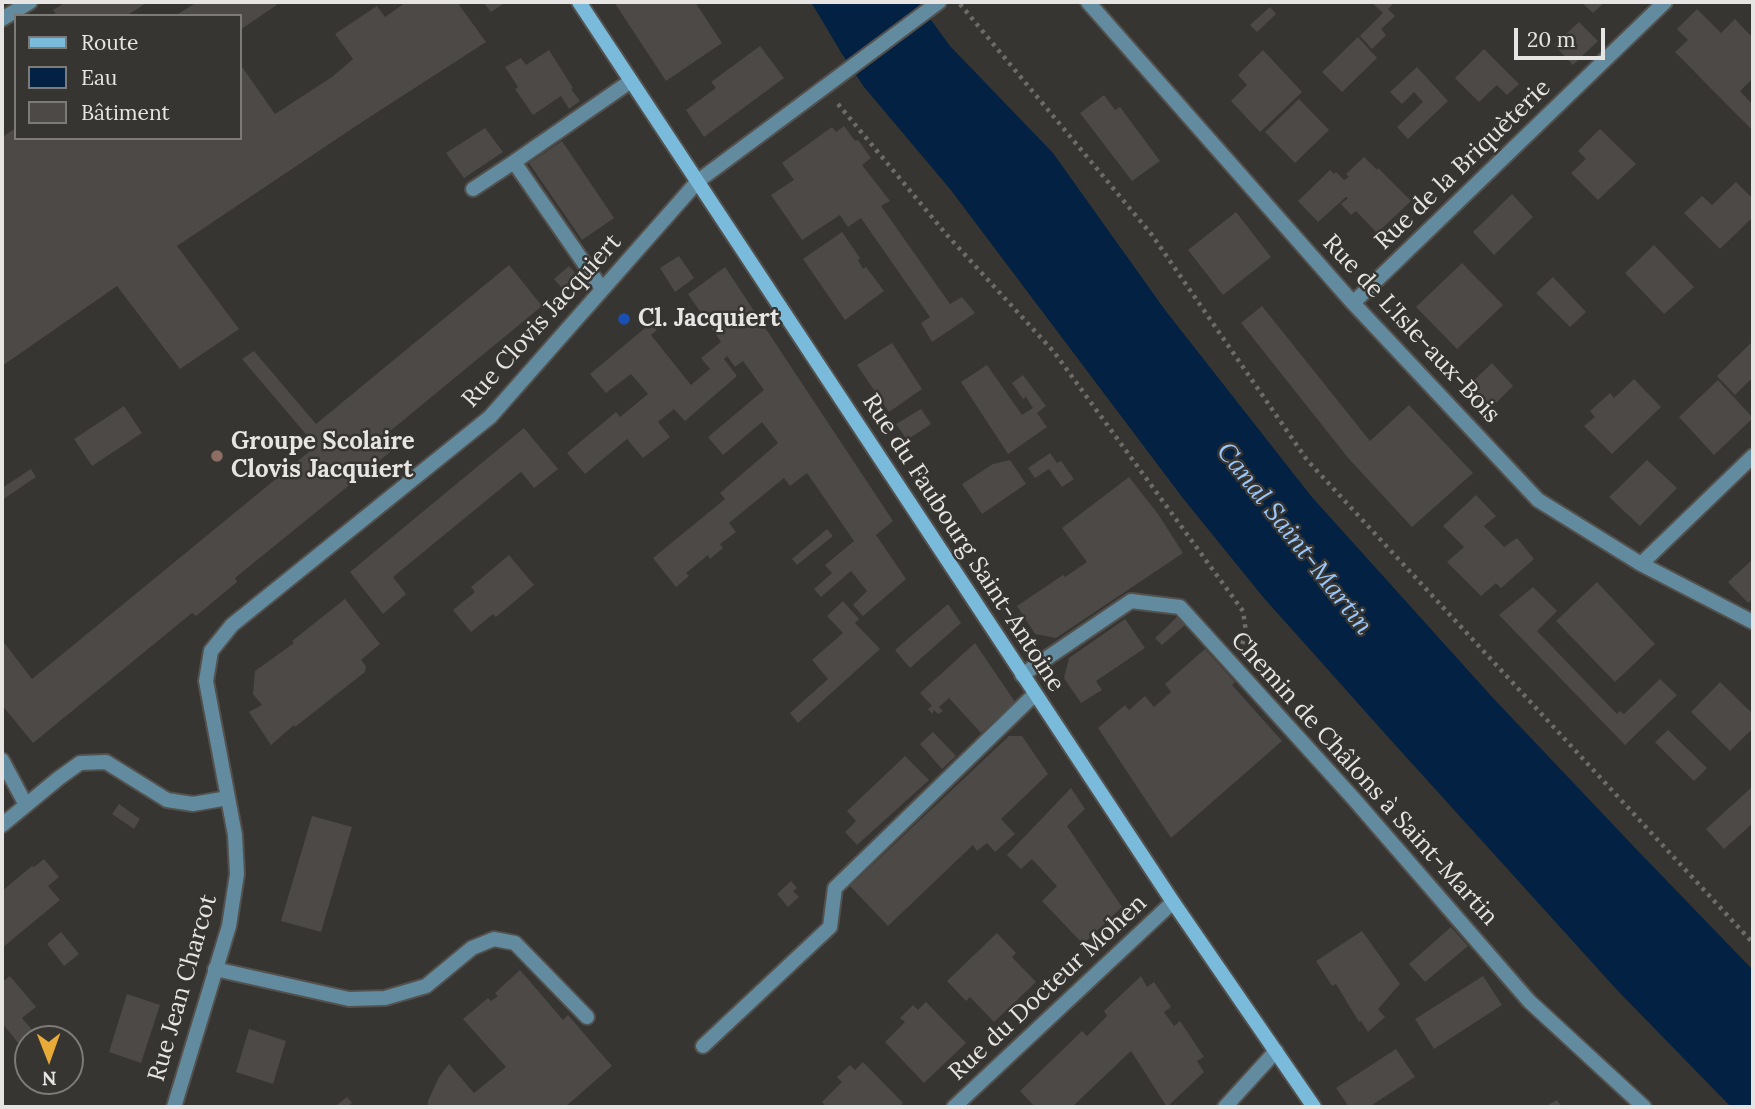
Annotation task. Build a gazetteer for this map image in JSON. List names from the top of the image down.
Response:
{
  "streets": {
    "street": [
      "Rue de la Briquèterie",
      "Rue Clovis Jacquiert",
      "Rue de L'Isle-aux-Bois",
      "Rue du Faubourg Saint-Antoine",
      "Chemin de Châlons à Saint-Martin",
      "Rue Jean Charcot",
      "Rue du Docteur Mohen"
    ]
  },
  "crossings": [
    ["Rue de la Briquèterie", "Rue de L'Isle-aux-Bois"],
    ["Rue Clovis Jacquiert", "Rue du Faubourg Saint-Antoine"],
    ["Rue Clovis Jacquiert", "Rue Jean Charcot"],
    ["Rue du Faubourg Saint-Antoine", "Chemin de Châlons à Saint-Martin"],
    ["Rue du Faubourg Saint-Antoine", "Rue du Docteur Mohen"]
  ],
  "water": ["Canal Saint-Martin"],
  "places": ["Cl. Jacquiert", "Groupe Scolaire Clovis Jacquiert"],
  "legend": ["Route", "Eau", "Bâtiment"],
  "scale_bar": "20 m",
  "north": "bottom"
}
